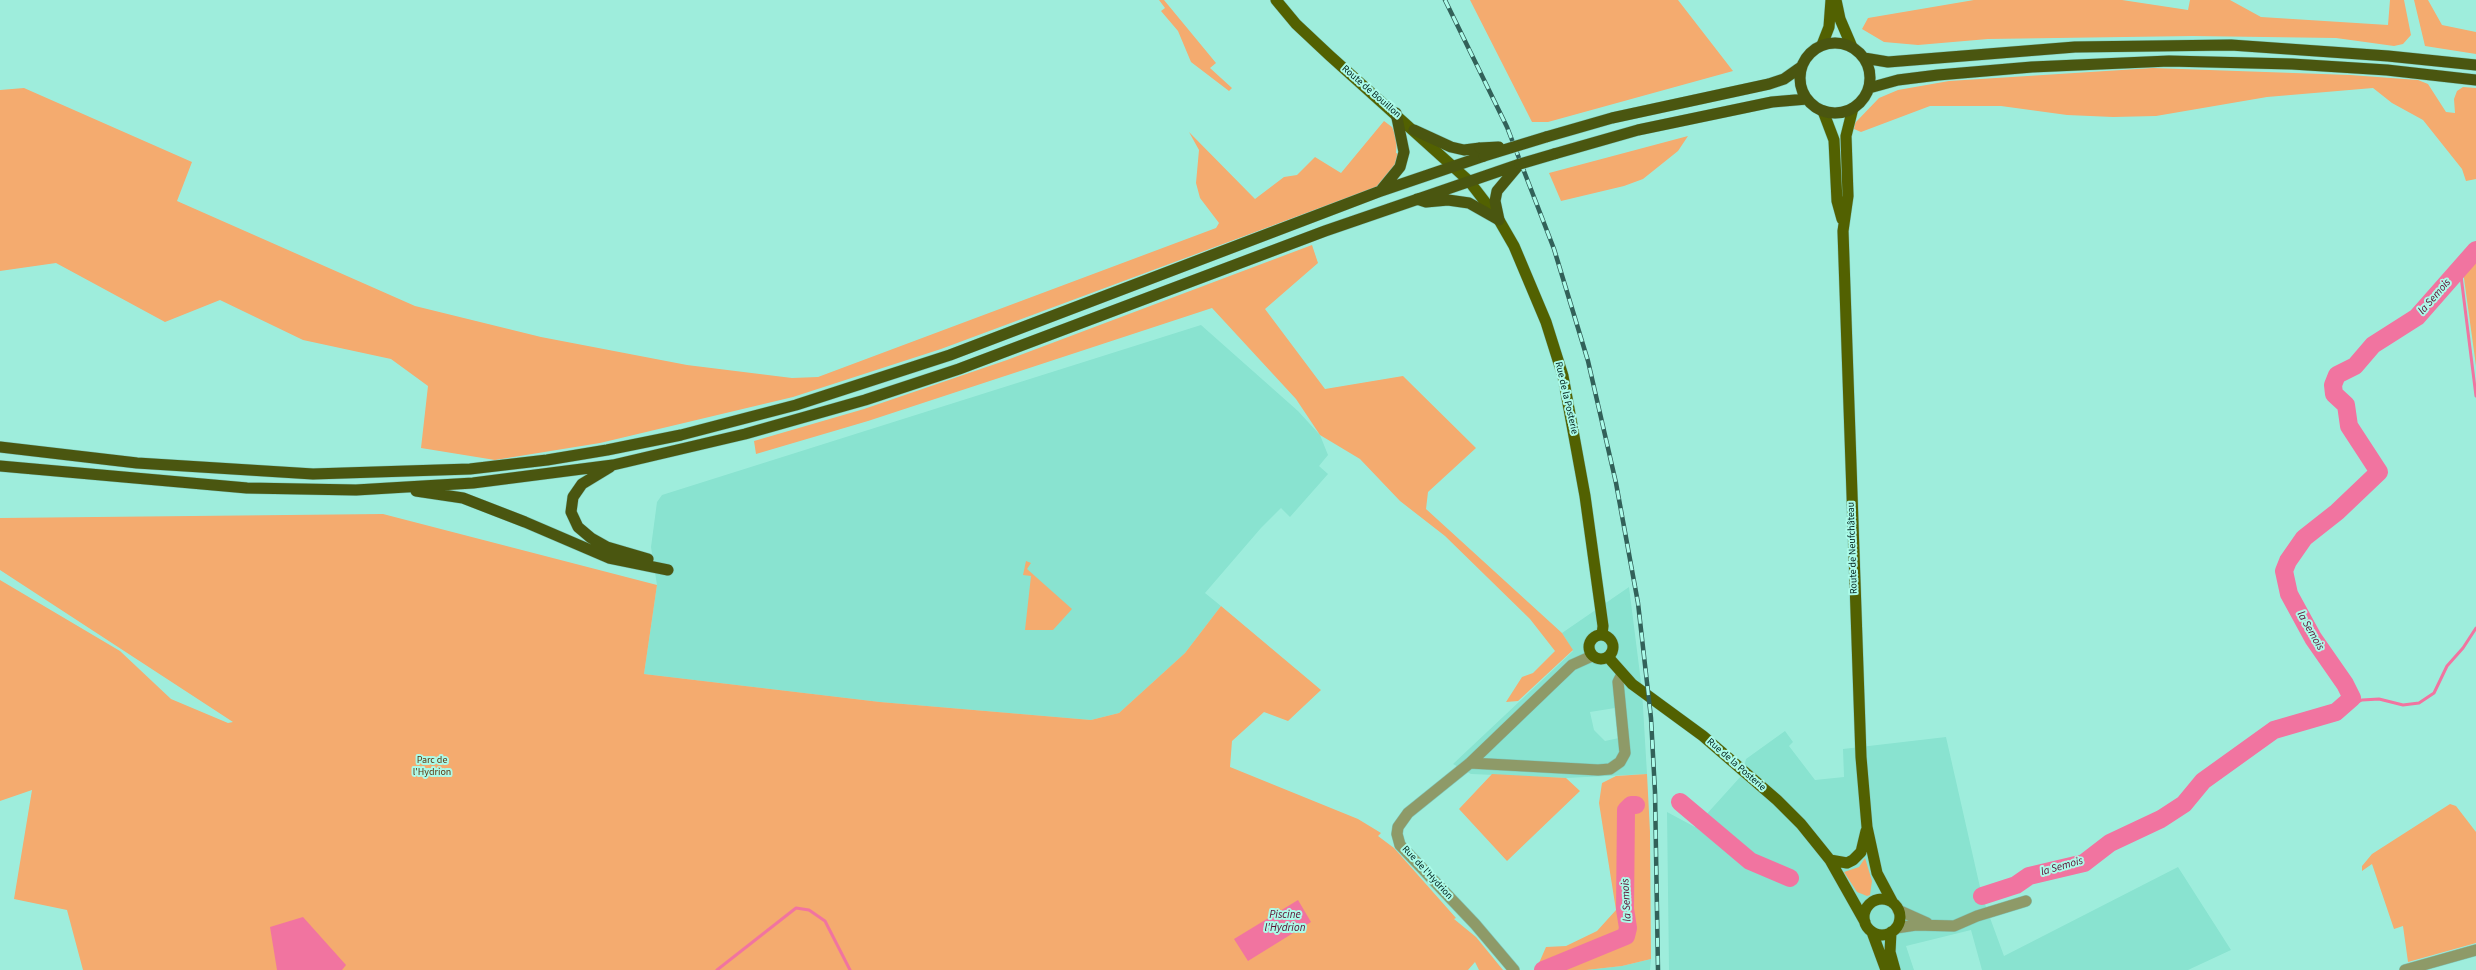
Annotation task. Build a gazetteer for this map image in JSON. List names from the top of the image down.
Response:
{
  "streets": {
    "main road": ["Route de Bouillon", "Rue de la Posterie", "Route de Neufchâteau"],
    "street": ["Rue de l'Hydrion"]
  },
  "crossings": [
    ["Route de Bouillon", "Rue de la Posterie"],
    ["Rue de la Posterie", "Route de Neufchâteau"],
    ["Rue de la Posterie", "Rue de l'Hydrion"]
  ],
  "water": ["la Semois", "Piscine l'Hydrion"],
  "parks": ["Parc de l'Hydrion"]
}
